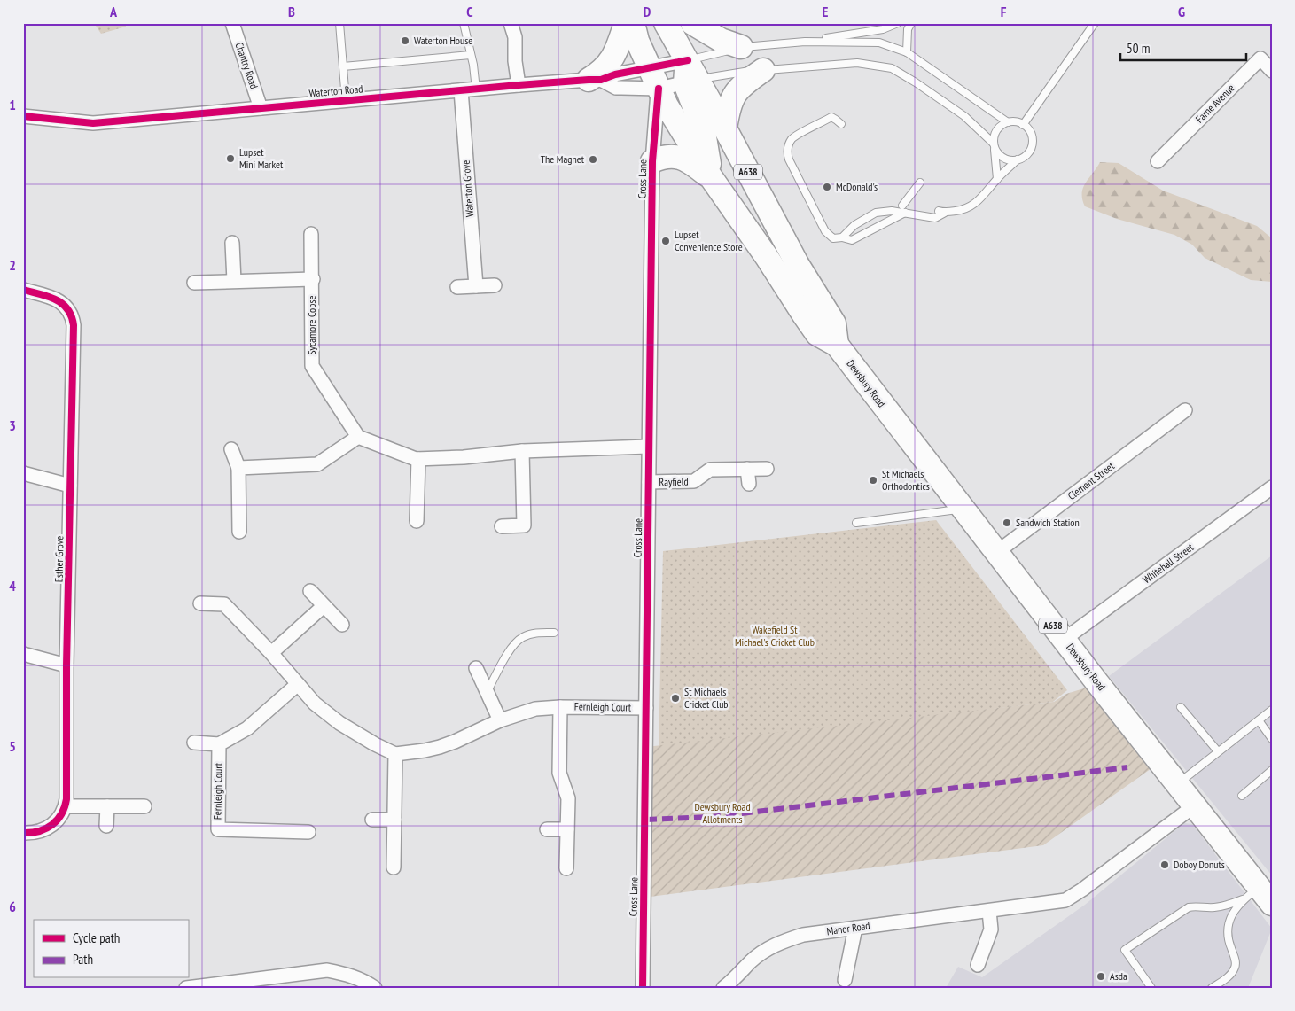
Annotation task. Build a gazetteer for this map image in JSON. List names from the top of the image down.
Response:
{
  "streets": {
    "highway": ["A638", "Dewsbury Road"],
    "street": [
      "Chantry Road",
      "Waterton Road",
      "Farne Avenue",
      "Cross Lane",
      "Waterton Grove",
      "Sycamore Copse",
      "Clement Street",
      "Rayfield",
      "Esther Grove",
      "Whitehall Street",
      "Fernleigh Court",
      "Manor Road"
    ]
  },
  "crossings": [
    ["Chantry Road", "Waterton Road"],
    ["Waterton Road", "Cross Lane"],
    ["Waterton Road", "Waterton Grove"],
    ["Waterton Road", "Dewsbury Road"],
    ["Cross Lane", "Dewsbury Road"],
    ["Cross Lane", "Rayfield"],
    ["Cross Lane", "Fernleigh Court"],
    ["Dewsbury Road", "Clement Street"],
    ["Dewsbury Road", "Whitehall Street"],
    ["Dewsbury Road", "Manor Road"]
  ],
  "parks": ["Wakefield St Michael's Cricket Club", "Dewsbury Road Allotments"],
  "places": [
    "Waterton House",
    "Lupset Mini Market",
    "The Magnet",
    "McDonald's",
    "Lupset Convenience Store",
    "St Michaels Orthodontics",
    "Sandwich Station",
    "St Michaels Cricket Club",
    "Doboy Donuts",
    "Asda"
  ],
  "legend": ["Cycle path", "Path"],
  "scale_bar": "50 m",
  "grid": {
    "columns": [
      "A",
      "B",
      "C",
      "D",
      "E",
      "F",
      "G"
    ],
    "rows": [
      "1",
      "2",
      "3",
      "4",
      "5",
      "6"
    ]
  }
}
